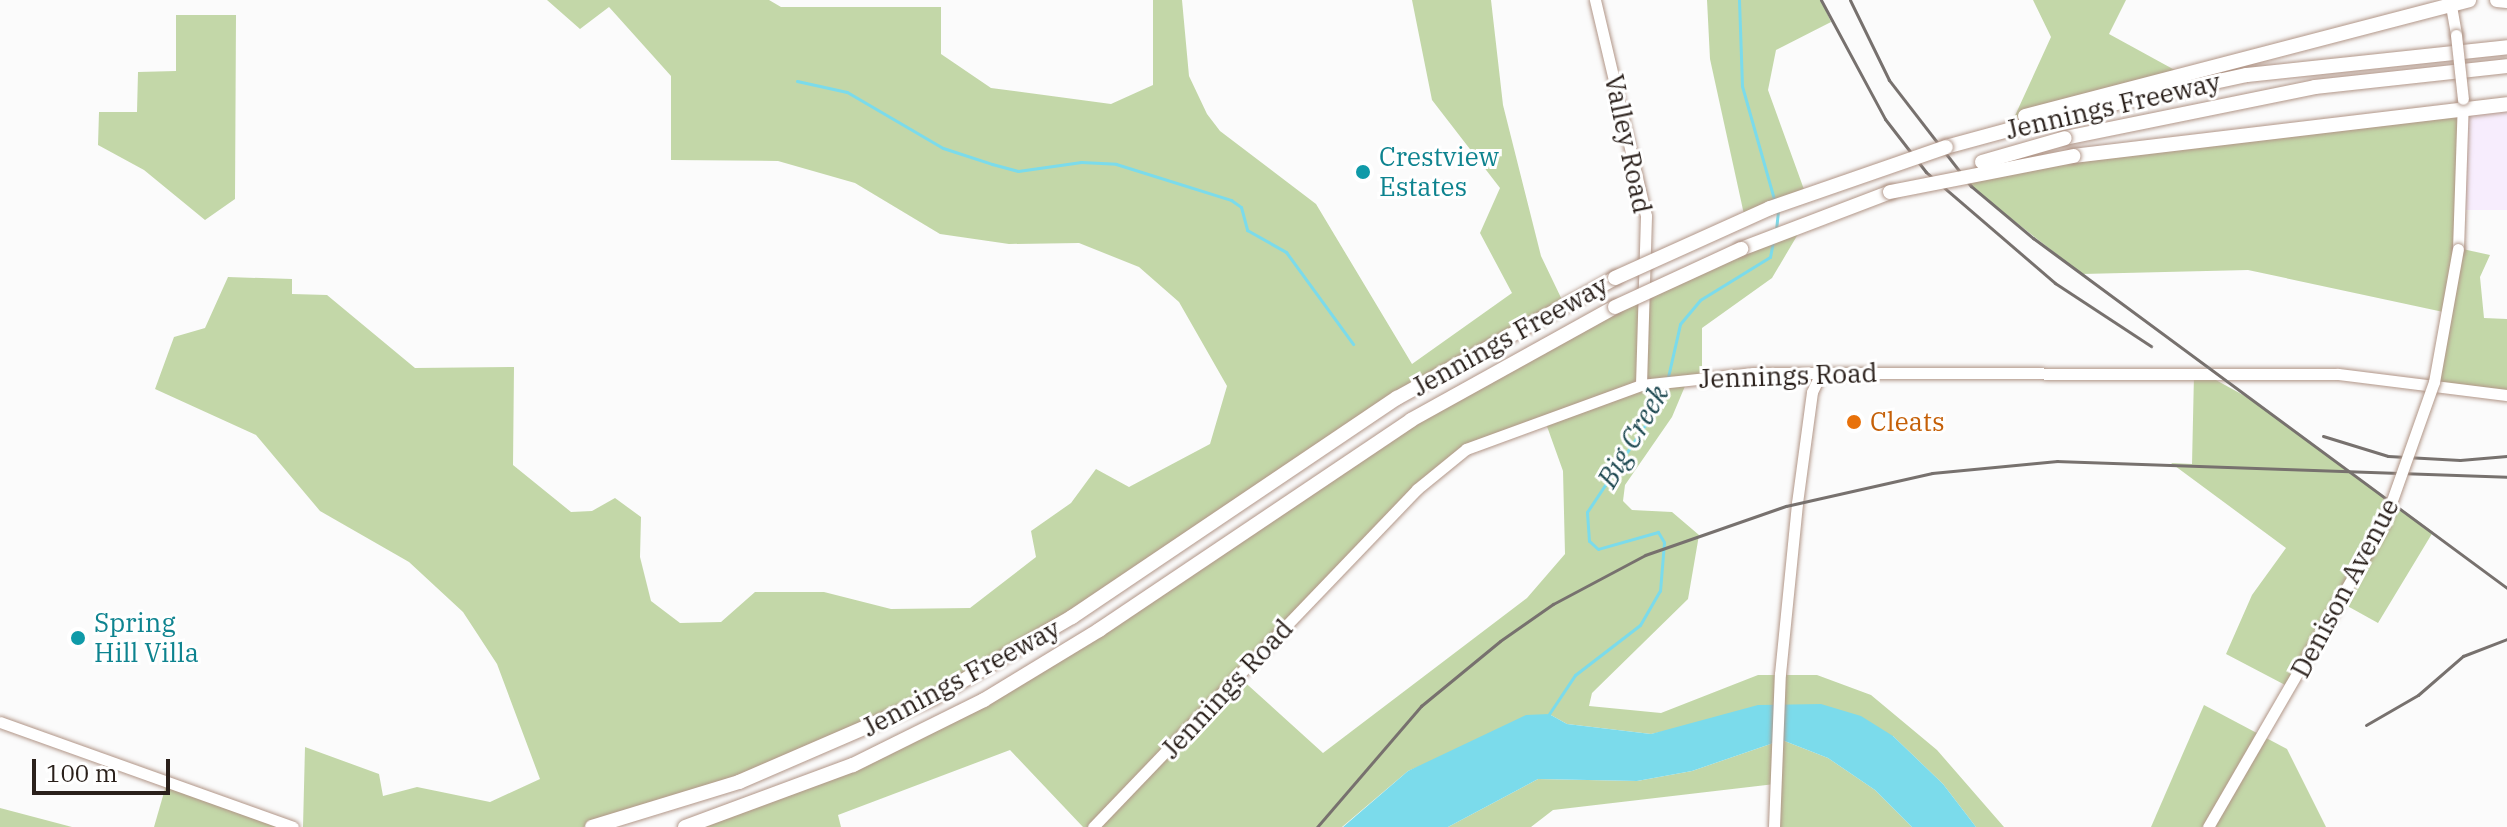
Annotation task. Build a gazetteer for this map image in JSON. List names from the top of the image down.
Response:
{
  "streets": {
    "highway": ["Jennings Freeway"],
    "street": ["Valley Road", "Jennings Road", "Denison Avenue"]
  },
  "crossings": [
    ["Valley Road", "Jennings Road"]
  ],
  "water": ["Big Creek"],
  "places": ["Crestview Estates", "Cleats", "Spring Hill Villa"],
  "scale_bar": "100 m"
}
